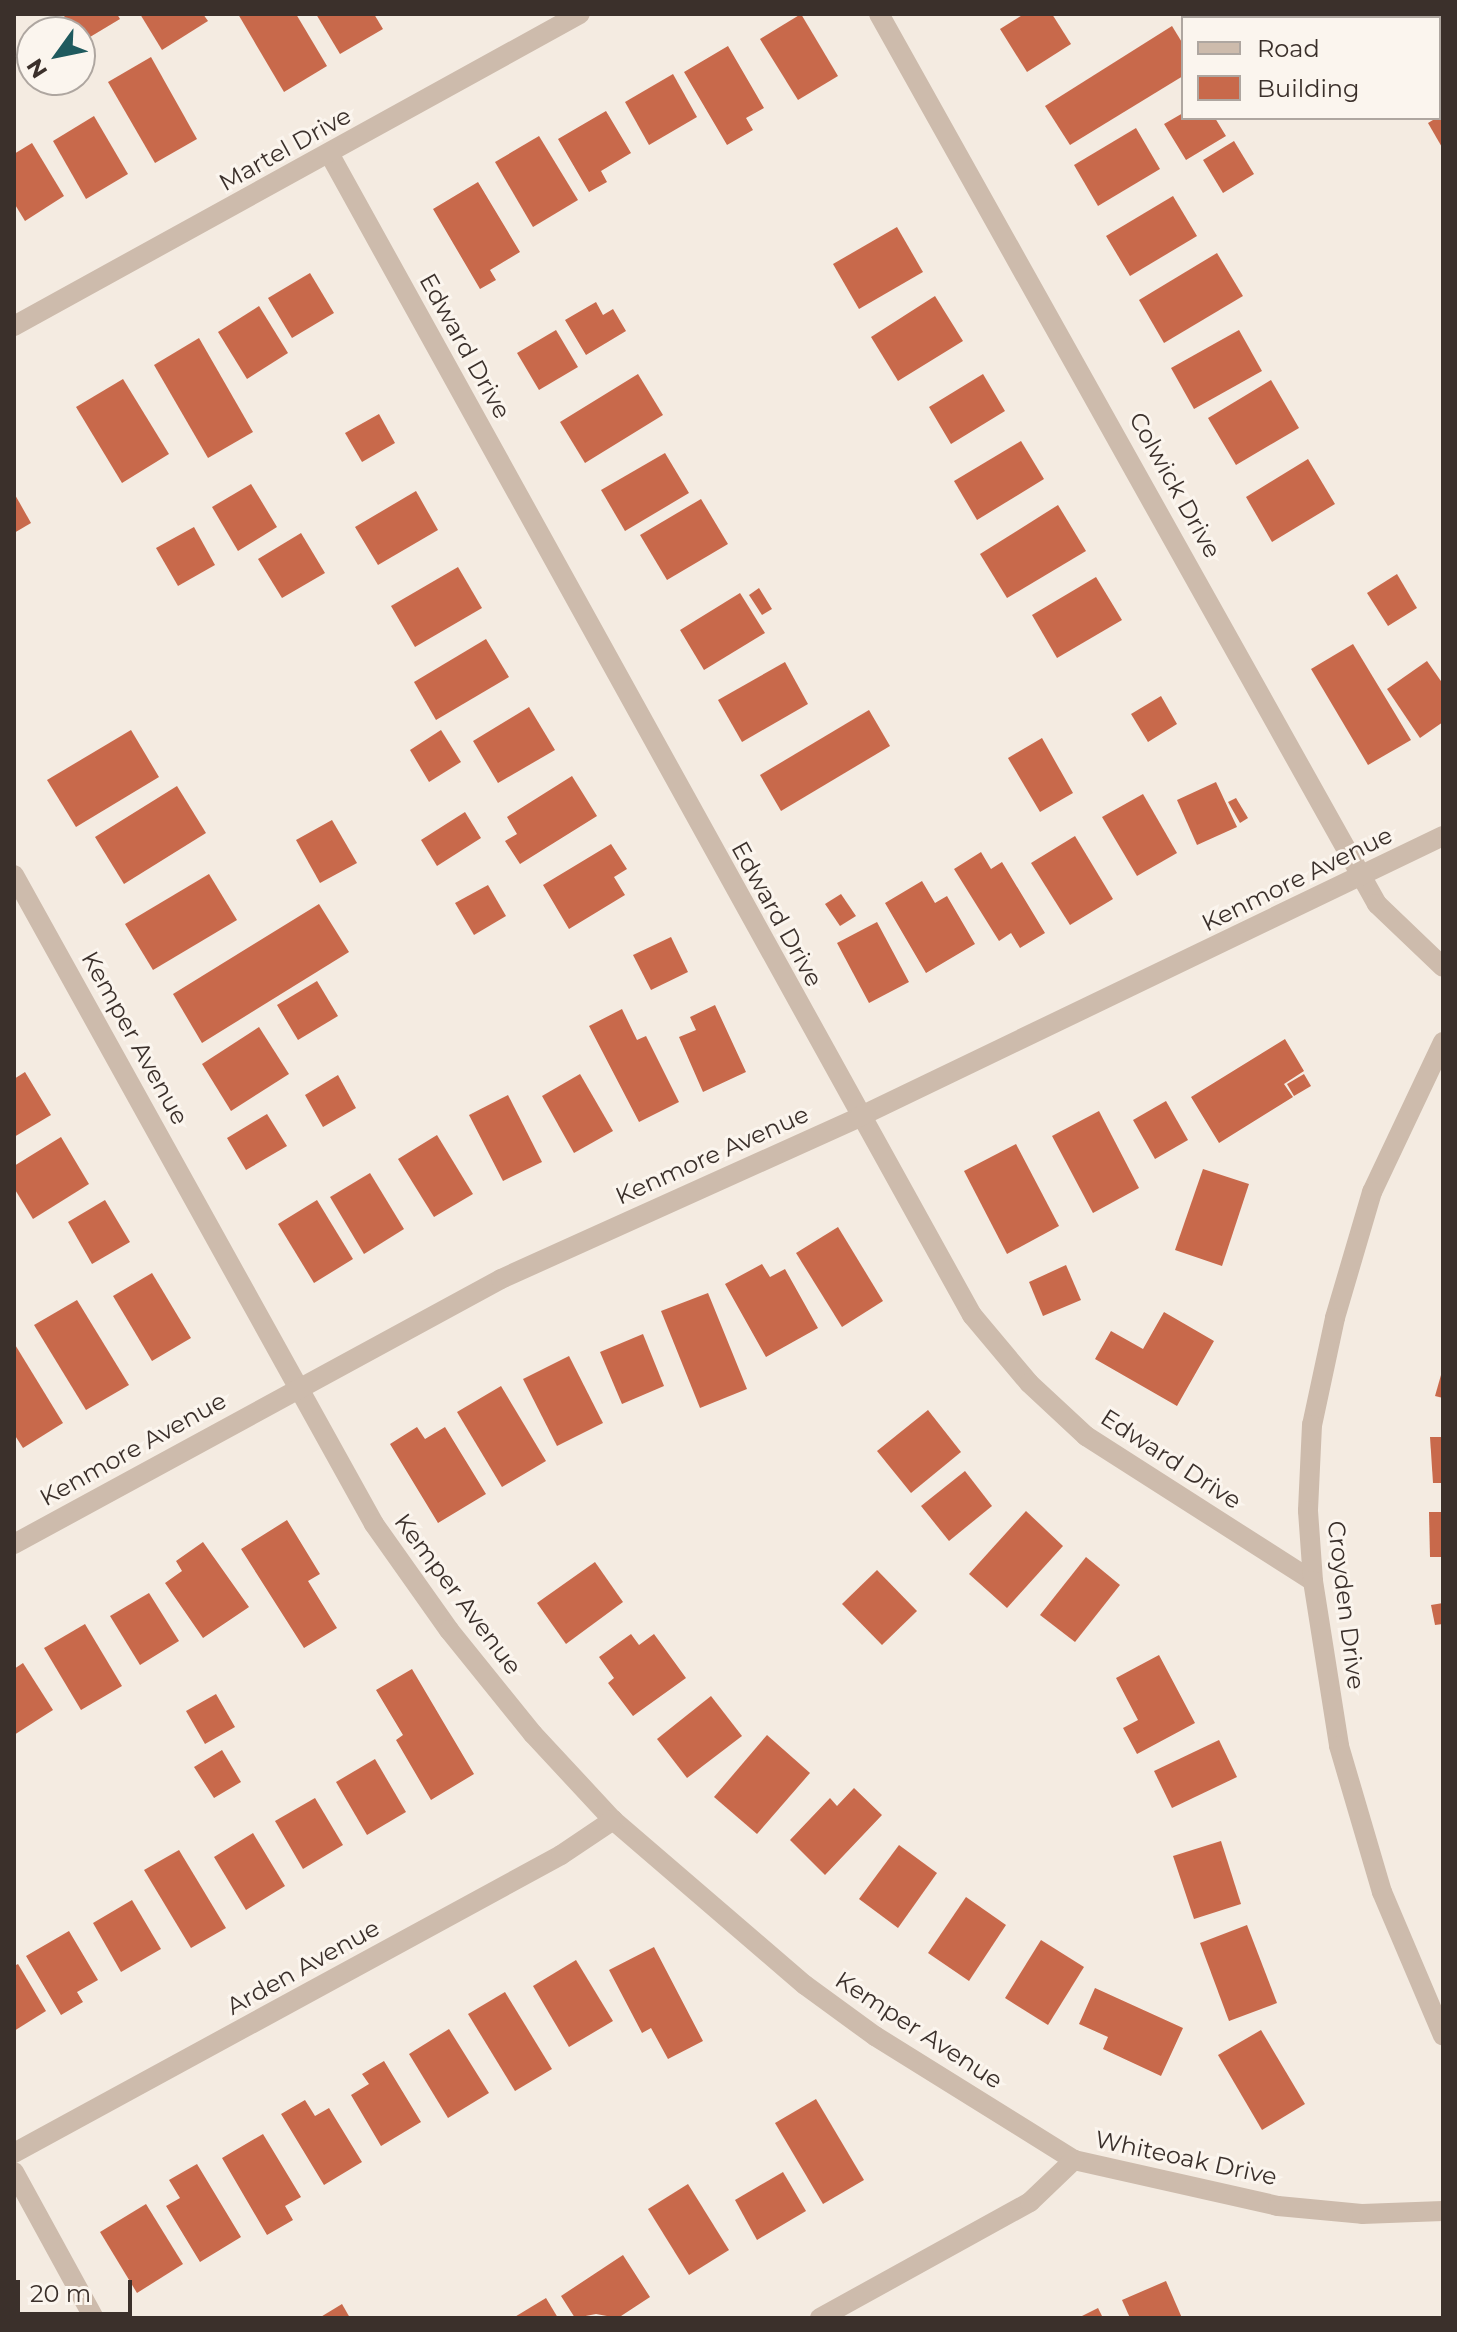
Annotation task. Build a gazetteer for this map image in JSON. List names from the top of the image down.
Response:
{
  "streets": {
    "street": [
      "Martel Drive",
      "Edward Drive",
      "Colwick Drive",
      "Kenmore Avenue",
      "Kemper Avenue",
      "Croyden Drive",
      "Arden Avenue",
      "Whiteoak Drive"
    ]
  },
  "crossings": [
    ["Martel Drive", "Edward Drive"],
    ["Edward Drive", "Kenmore Avenue"],
    ["Edward Drive", "Croyden Drive"],
    ["Colwick Drive", "Kenmore Avenue"],
    ["Kenmore Avenue", "Kemper Avenue"],
    ["Kemper Avenue", "Arden Avenue"],
    ["Kemper Avenue", "Whiteoak Drive"]
  ],
  "legend": ["Road", "Building"],
  "scale_bar": "20 m",
  "north": "bottom left"
}
